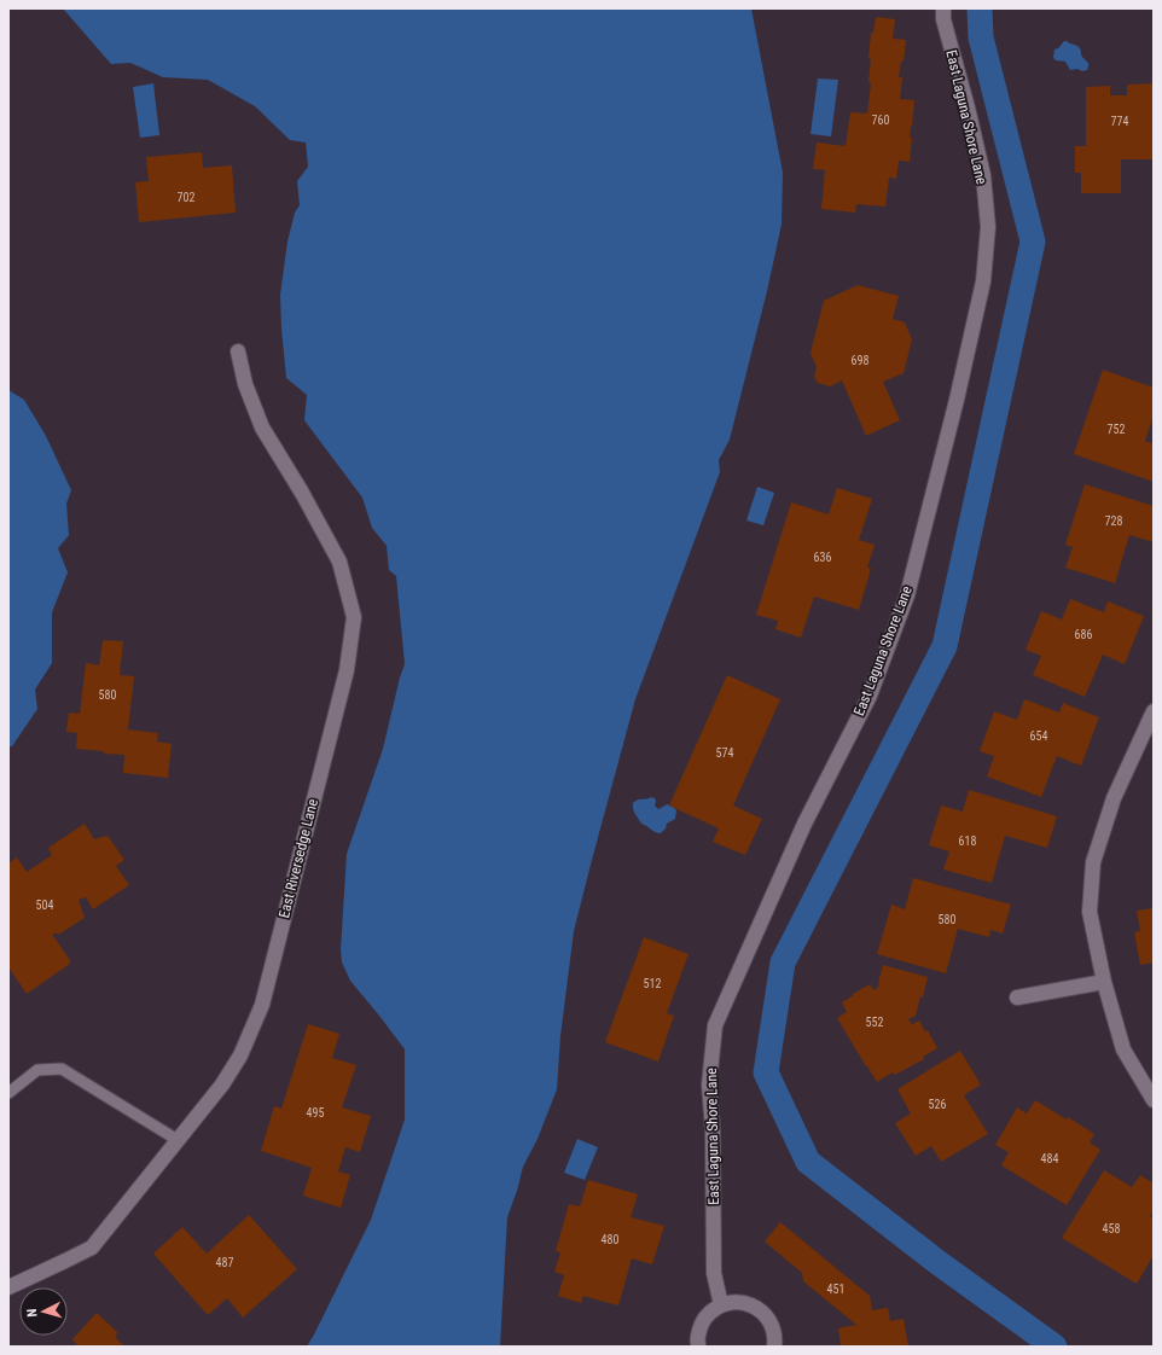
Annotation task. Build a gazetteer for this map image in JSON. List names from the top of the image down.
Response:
{
  "streets": {
    "street": ["East Laguna Shore Lane", "East Riversedge Lane"]
  },
  "house_numbers": [
    "760",
    "774",
    "702",
    "698",
    "752",
    "728",
    "636",
    "686",
    "580",
    "654",
    "574",
    "618",
    "504",
    "580",
    "512",
    "552",
    "526",
    "495",
    "484",
    "458",
    "480",
    "487",
    "451"
  ],
  "north": "left"
}
